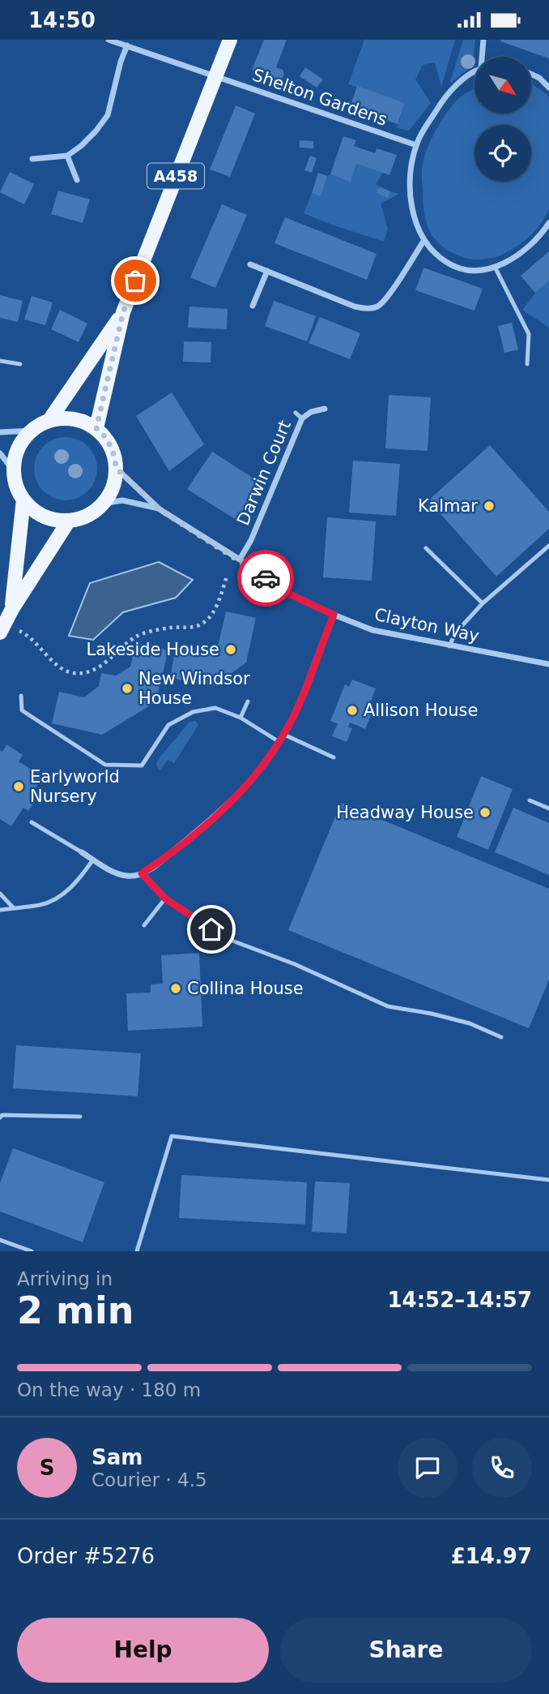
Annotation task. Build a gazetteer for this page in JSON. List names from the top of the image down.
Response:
{
  "streets": {
    "main road": ["A458"],
    "street": ["Shelton Gardens", "Darwin Court", "Clayton Way"]
  },
  "crossings": [
    ["Shelton Gardens", "A458"],
    ["A458", "Clayton Way"],
    ["Darwin Court", "Clayton Way"]
  ],
  "places": [
    "Kalmar",
    "Lakeside House",
    "New Windsor House",
    "Allison House",
    "Earlyworld Nursery",
    "Headway House",
    "Collina House"
  ],
  "north": "bottom right",
  "page": {
    "status": "14:50",
    "heading": ["2 min", "Arriving in", "14:52–14:57"],
    "panel": [
      "Sam",
      "Courier · 4.5",
      "Order #5276",
      "£14.97"
    ],
    "bar": "On the way · 180 m",
    "round": "S",
    "buttons": ["Help", "Share"]
  }
}
